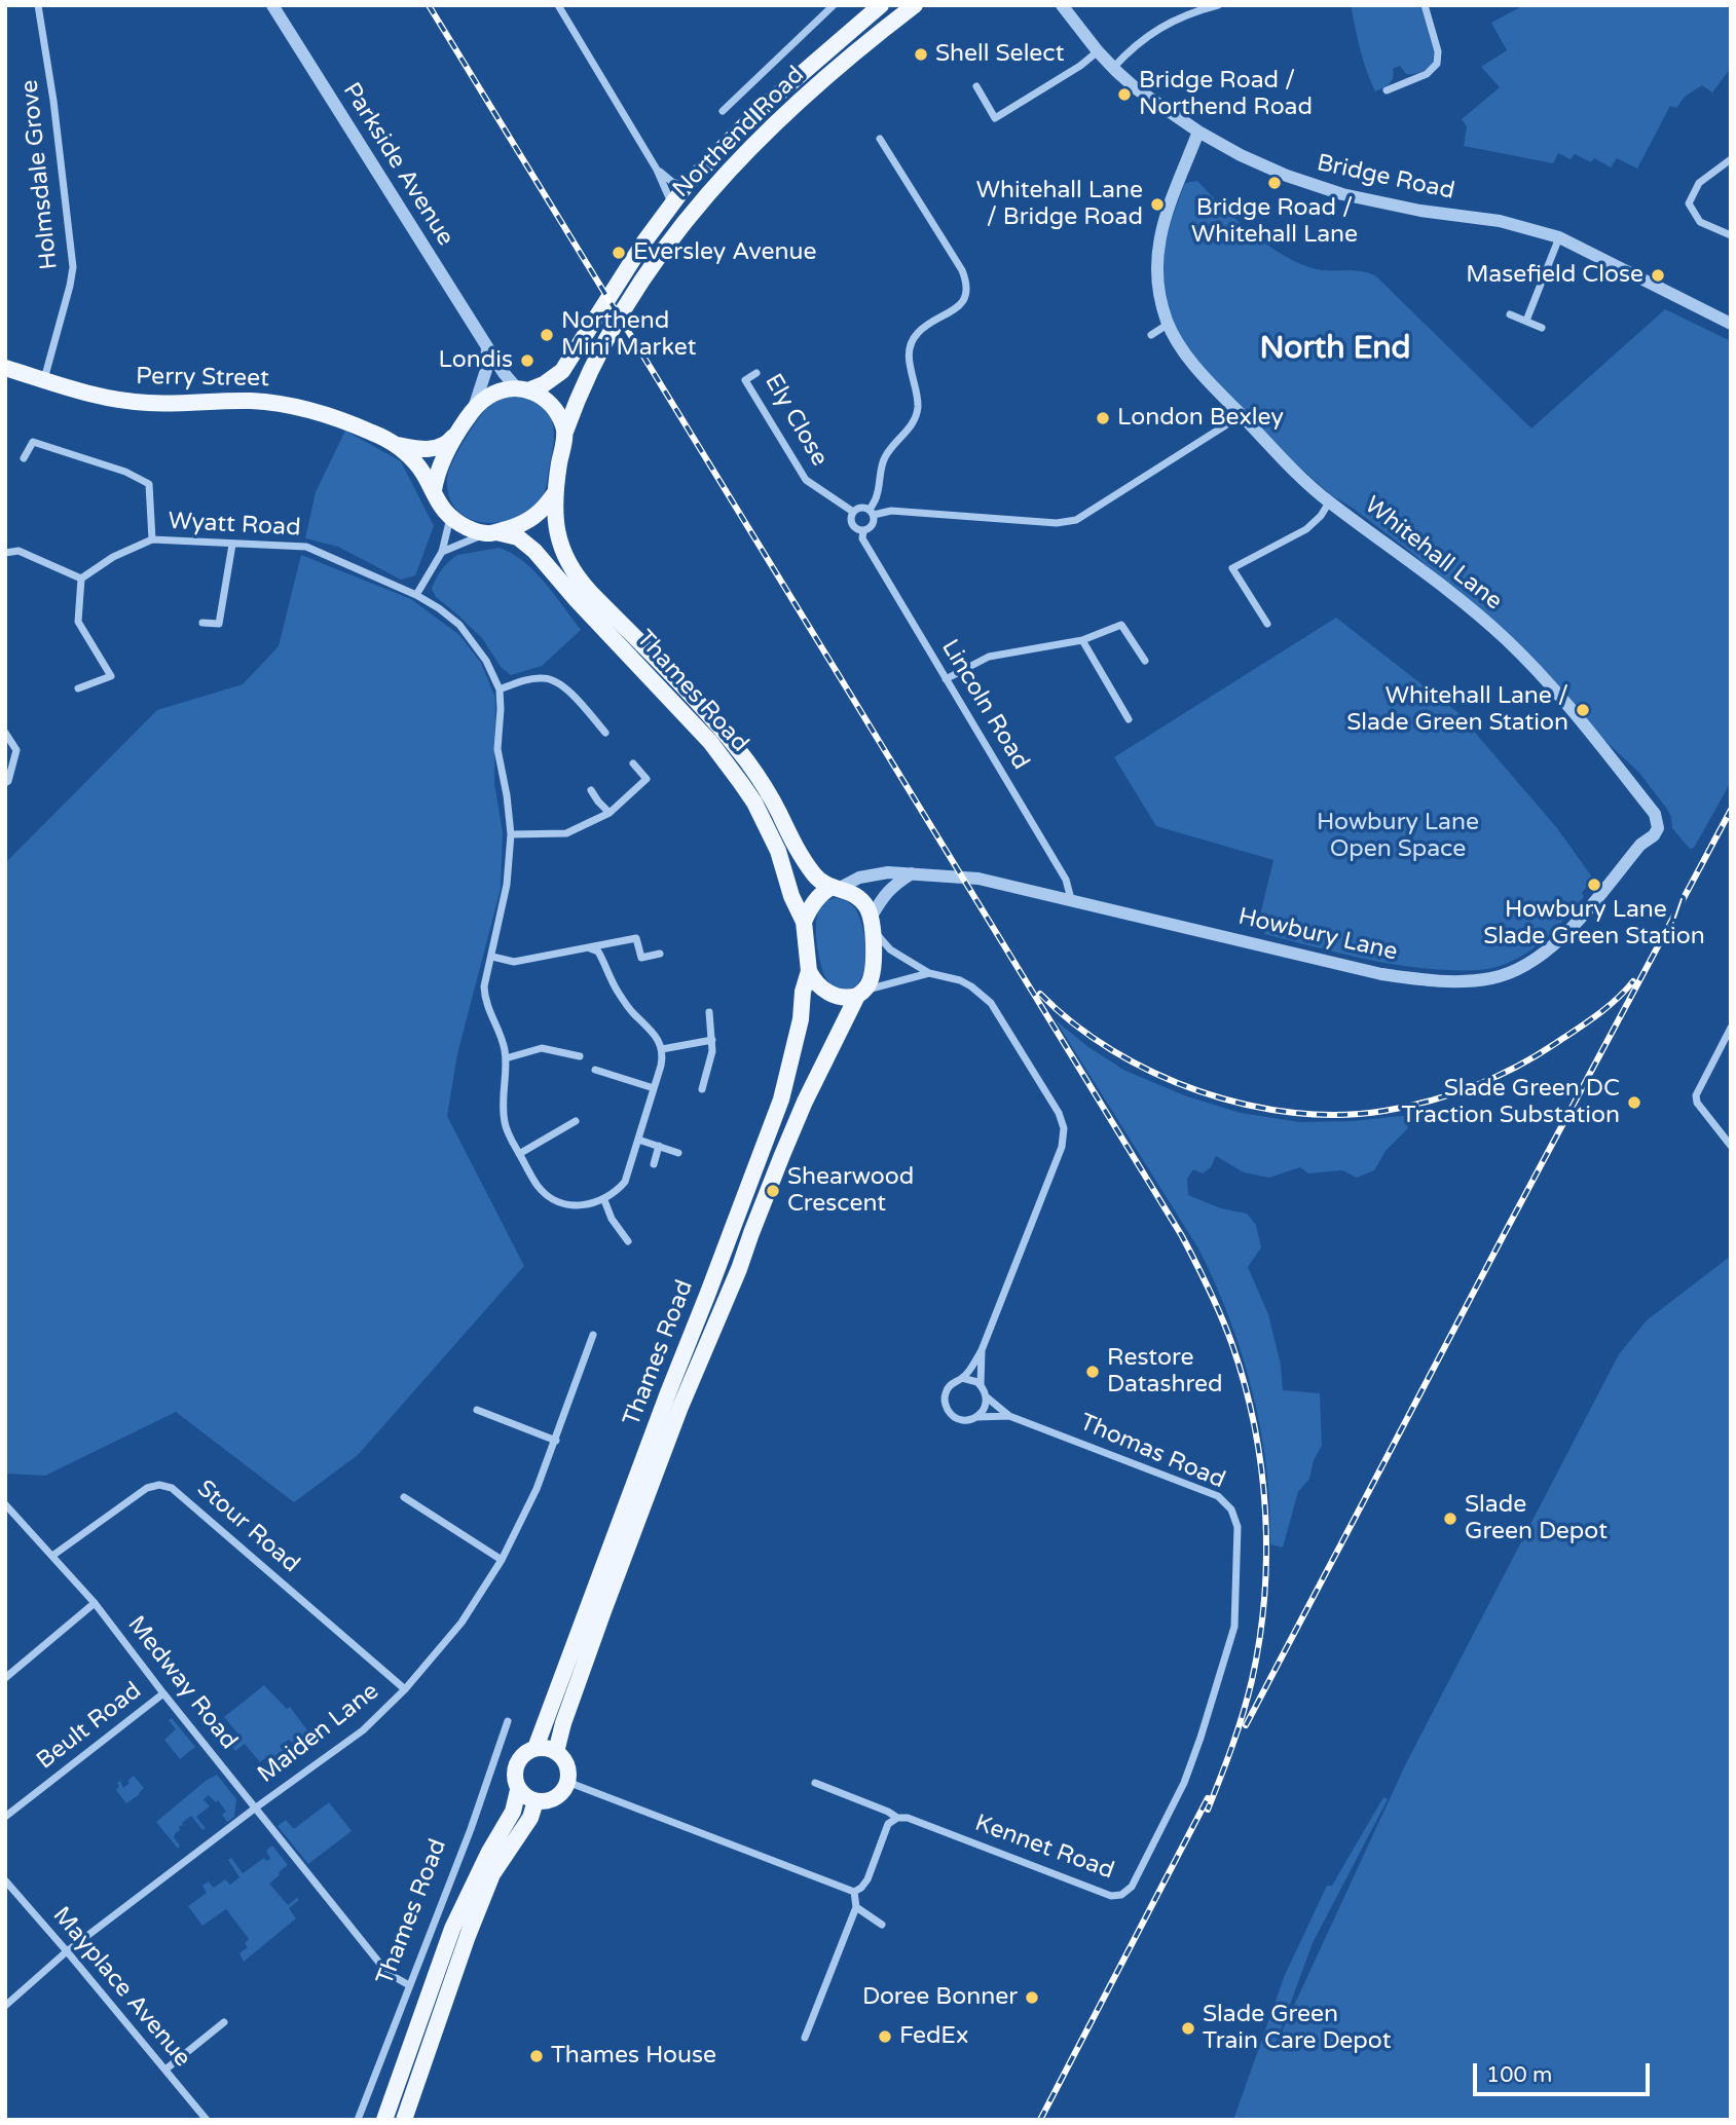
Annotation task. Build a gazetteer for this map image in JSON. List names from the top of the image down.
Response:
{
  "streets": {
    "main road": ["Northend Road", "Perry Street", "Thames Road"],
    "street": [
      "Parkside Avenue",
      "Holmsdale Grove",
      "Bridge Road",
      "Ely Close",
      "Wyatt Road",
      "Whitehall Lane",
      "Lincoln Road",
      "Howbury Lane",
      "Thomas Road",
      "Stour Road",
      "Medway Road",
      "Beult Road",
      "Maiden Lane",
      "Kennet Road",
      "Mayplace Avenue"
    ]
  },
  "crossings": [
    ["Northend Road", "Parkside Avenue"],
    ["Northend Road", "Perry Street"],
    ["Northend Road", "Thames Road"],
    ["Parkside Avenue", "Perry Street"],
    ["Parkside Avenue", "Thames Road"],
    ["Holmsdale Grove", "Perry Street"],
    ["Bridge Road", "Whitehall Lane"],
    ["Perry Street", "Thames Road"],
    ["Ely Close", "Lincoln Road"],
    ["Whitehall Lane", "Howbury Lane"],
    ["Thames Road", "Howbury Lane"],
    ["Thames Road", "Thomas Road"],
    ["Thames Road", "Medway Road"],
    ["Lincoln Road", "Howbury Lane"],
    ["Howbury Lane", "Thomas Road"],
    ["Thomas Road", "Kennet Road"],
    ["Stour Road", "Medway Road"],
    ["Stour Road", "Maiden Lane"],
    ["Medway Road", "Beult Road"],
    ["Medway Road", "Maiden Lane"],
    ["Maiden Lane", "Mayplace Avenue"]
  ],
  "districts": ["North End"],
  "parks": ["Howbury Lane Open Space"],
  "places": [
    "Shell Select",
    "Bridge Road / Northend Road",
    "Bridge Road / Whitehall Lane",
    "Whitehall Lane / Bridge Road",
    "Eversley Avenue",
    "Masefield Close",
    "Northend Mini Market",
    "Londis",
    "London Bexley",
    "Whitehall Lane / Slade Green Station",
    "Howbury Lane / Slade Green Station",
    "Slade Green DC Traction Substation",
    "Shearwood Crescent",
    "Restore Datashred",
    "Slade Green Depot",
    "Doree Bonner",
    "Slade Green Train Care Depot",
    "FedEx",
    "Thames House"
  ],
  "scale_bar": "100 m"
}
